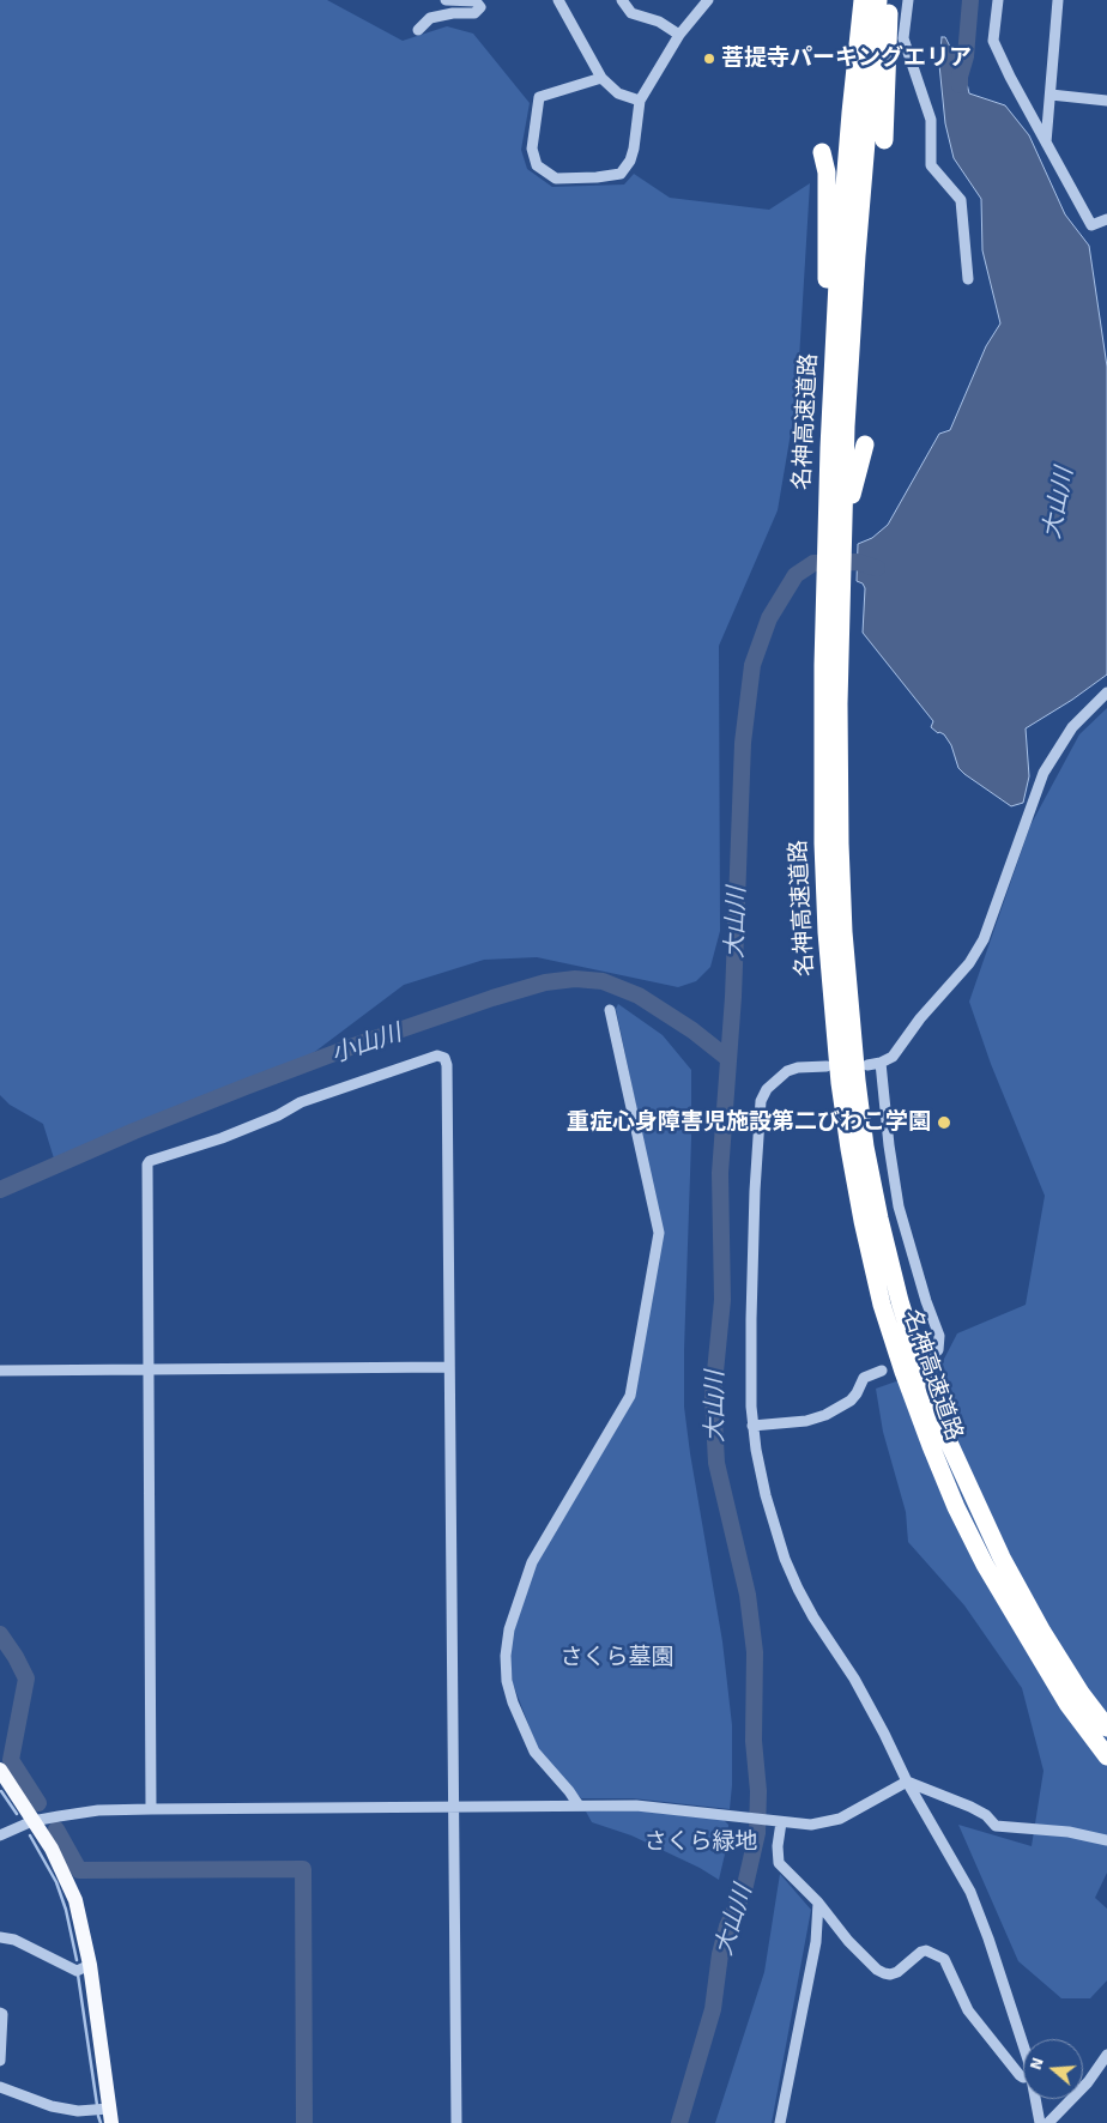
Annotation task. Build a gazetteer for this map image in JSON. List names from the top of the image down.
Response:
{
  "streets": {
    "highway": ["名神高速道路"]
  },
  "water": ["大山川", "小山川"],
  "parks": ["さくら墓園", "さくら緑地"],
  "places": ["菩提寺パーキングエリア", "重症心身障害児施設第二びわこ学園"],
  "north": "left"
}
